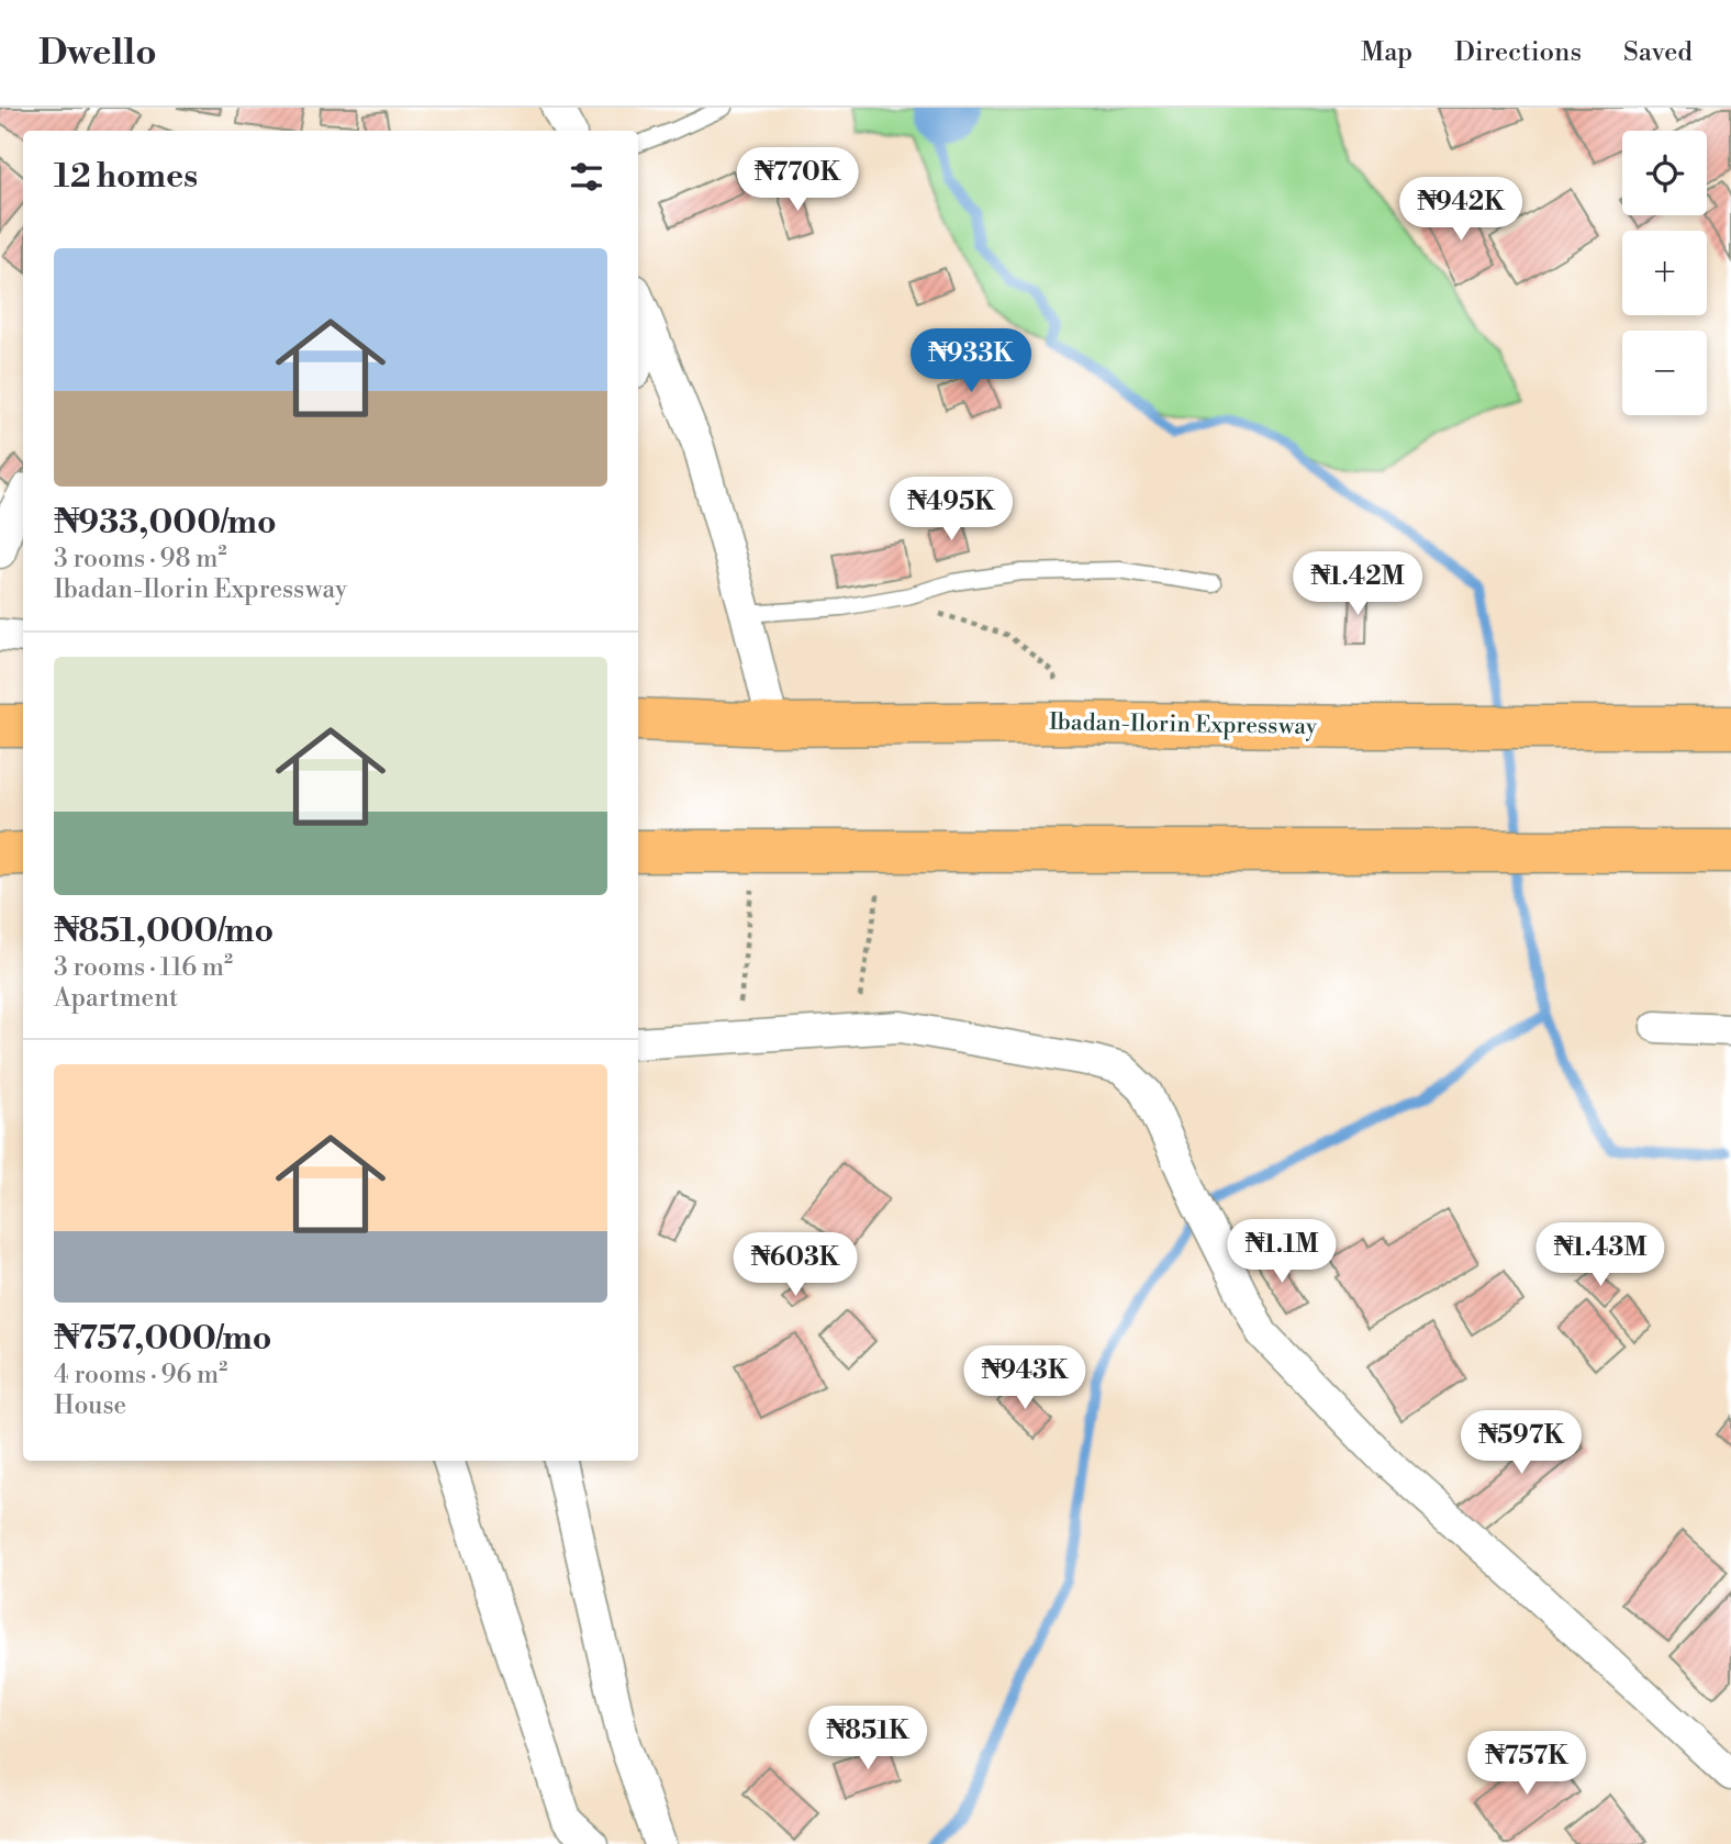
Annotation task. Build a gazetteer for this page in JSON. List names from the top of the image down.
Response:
{
  "streets": {
    "highway": ["Ibadan-Ilorin Expressway"]
  },
  "page": {
    "header": "Dwello",
    "nav": ["Map", "Directions", "Saved"],
    "map_buttons": ["+", "−"],
    "heading": "12 homes",
    "price": [
      "₦770K",
      "₦942K",
      "₦933K",
      "₦495K",
      "₦1.42M",
      "₦1.1M",
      "₦1.43M",
      "₦603K",
      "₦943K",
      "₦597K",
      "₦851K",
      "₦757K"
    ],
    "list": [
      {
        "name": "₦933,000/mo",
        "note": "3 rooms · 98 m² · Ibadan-Ilorin Expressway"
      },
      {
        "name": "₦851,000/mo",
        "note": "3 rooms · 116 m² · Apartment"
      },
      {
        "name": "₦757,000/mo",
        "note": "4 rooms · 96 m² · House"
      }
    ]
  }
}
